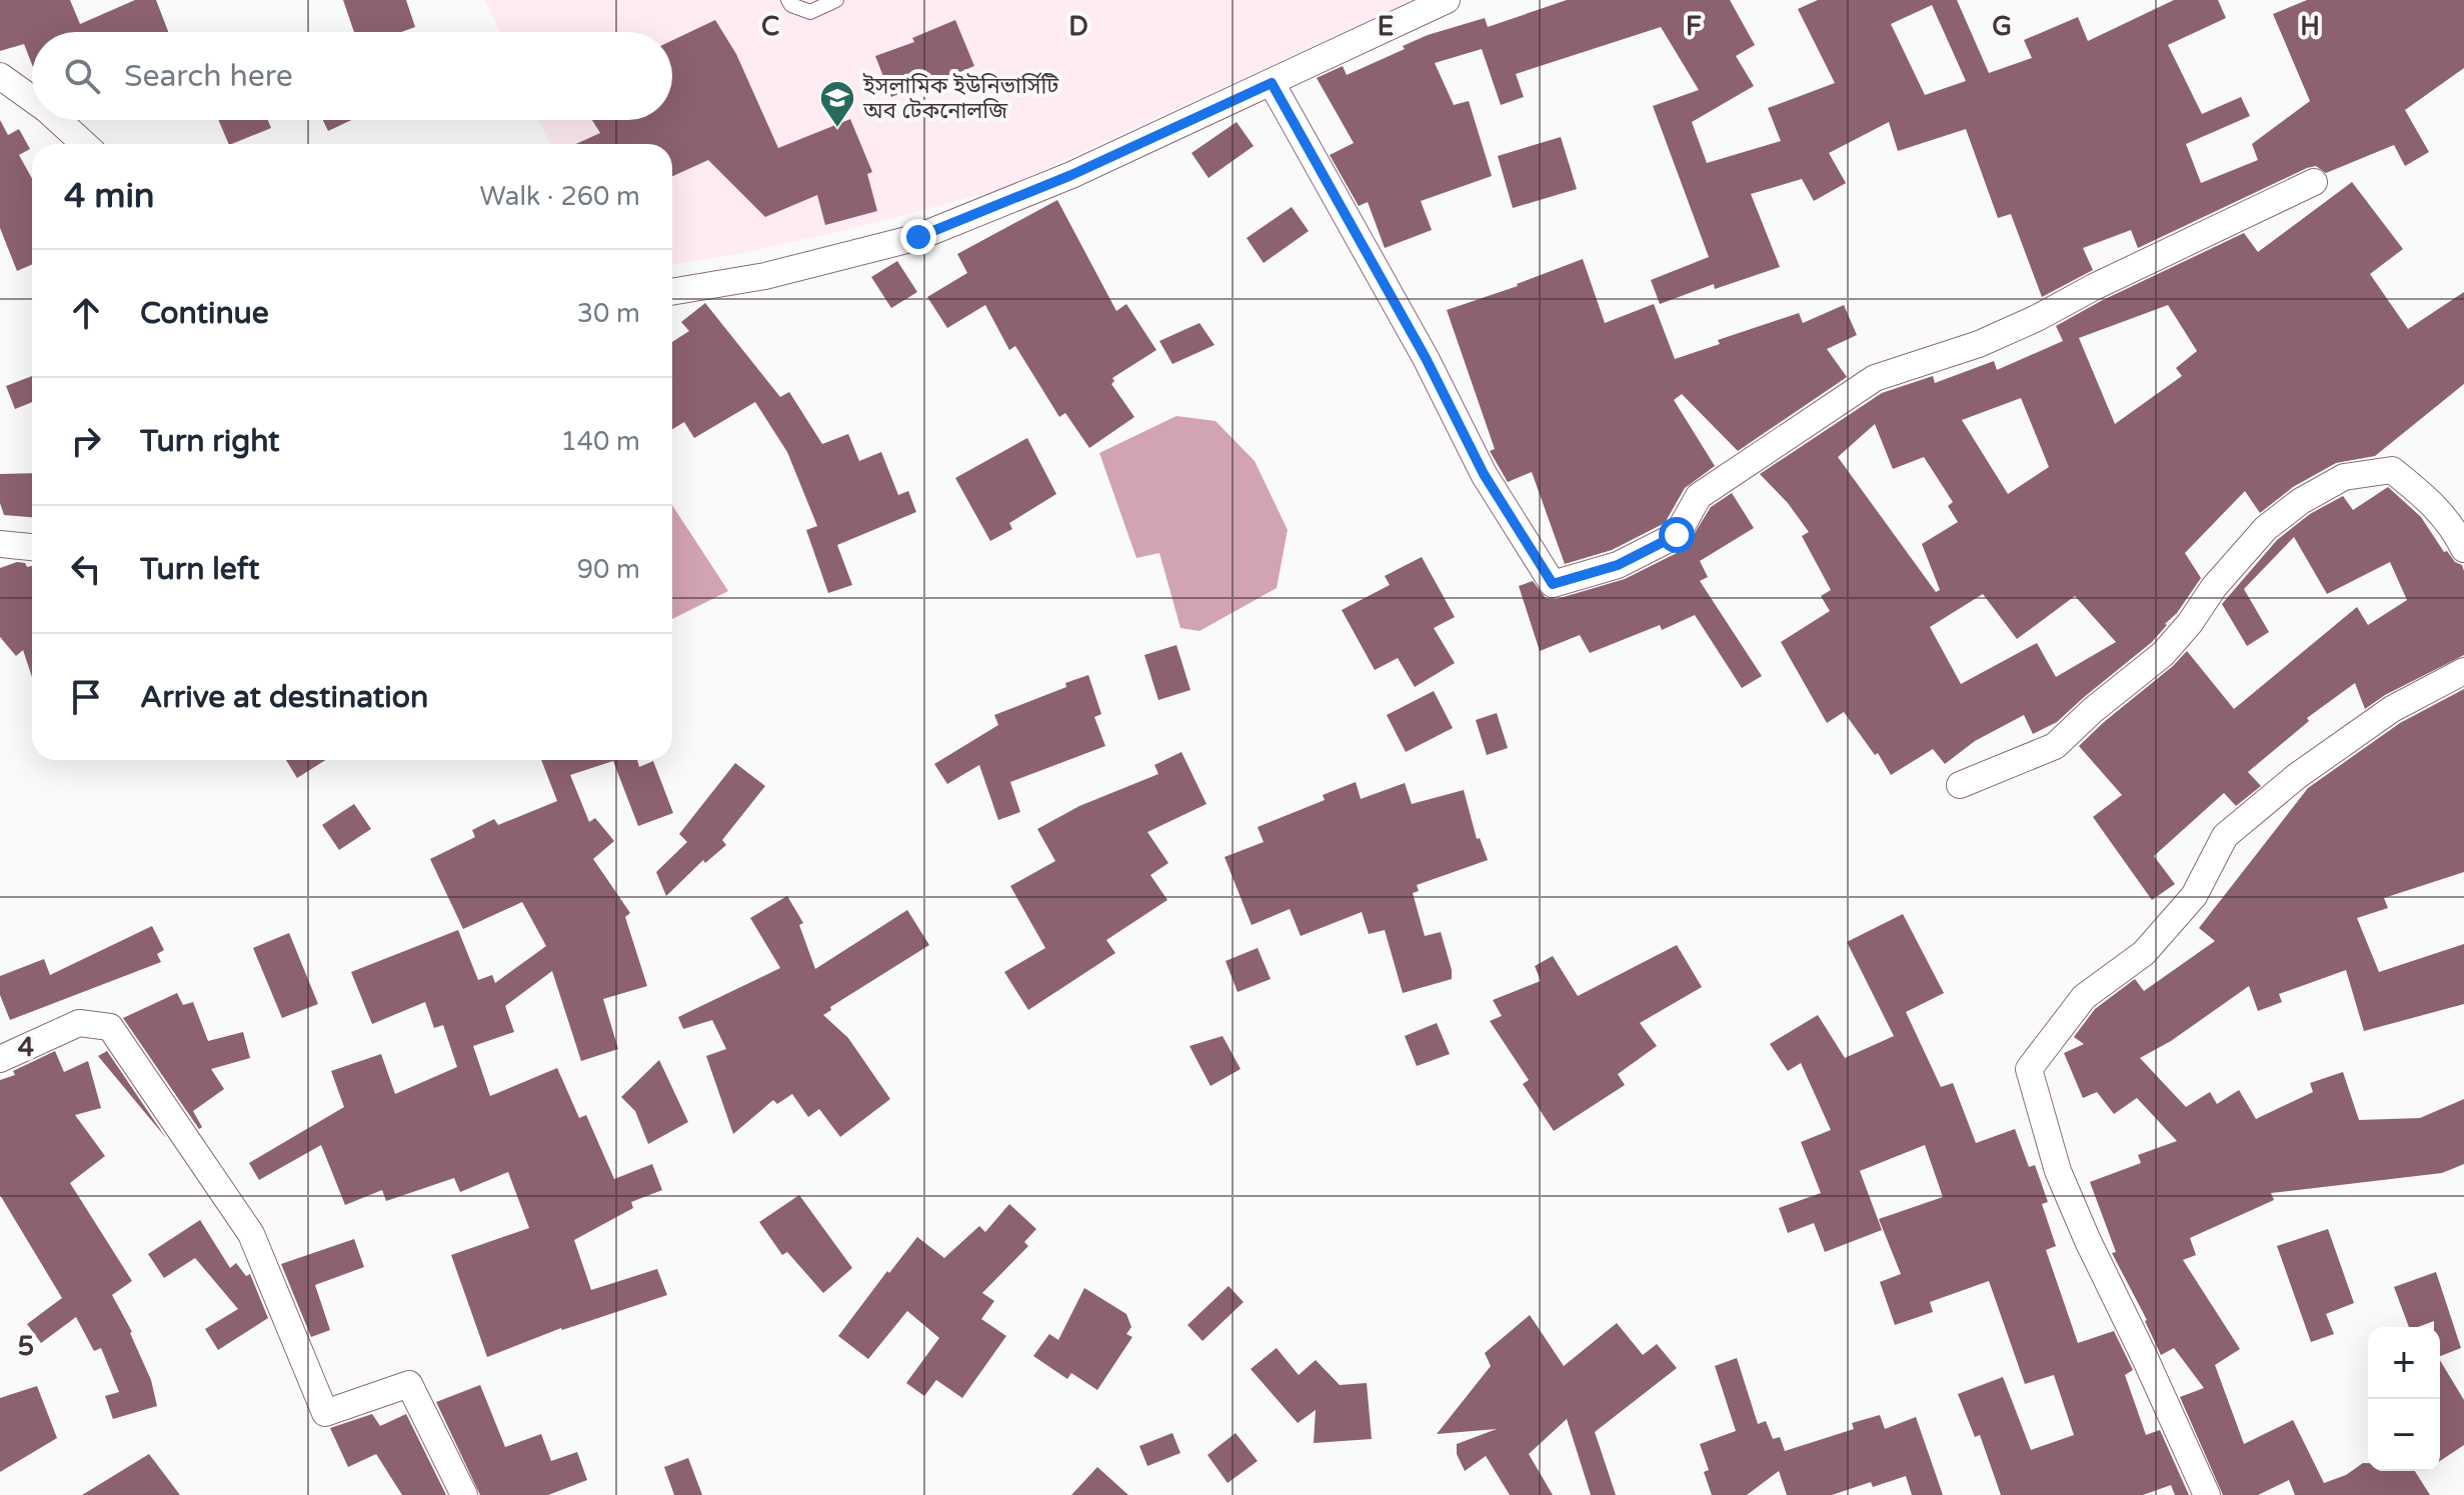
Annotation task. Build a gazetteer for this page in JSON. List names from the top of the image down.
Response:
{
  "places": {
    "school or university": ["ইসলামিক ইউনিভার্সিটি অব টেকনোলজি"]
  },
  "page": {
    "search": "Search here",
    "heading": ["4 min", "Walk · 260 m"],
    "list": [
      ["Continue", "30 m"],
      ["Turn right", "140 m"],
      ["Turn left", "90 m"],
      "Arrive at destination"
    ],
    "map_buttons": ["+", "−"]
  },
  "grid": {
    "columns": [
      "C",
      "D",
      "E",
      "F",
      "G",
      "H"
    ],
    "rows": ["4", "5"]
  }
}
